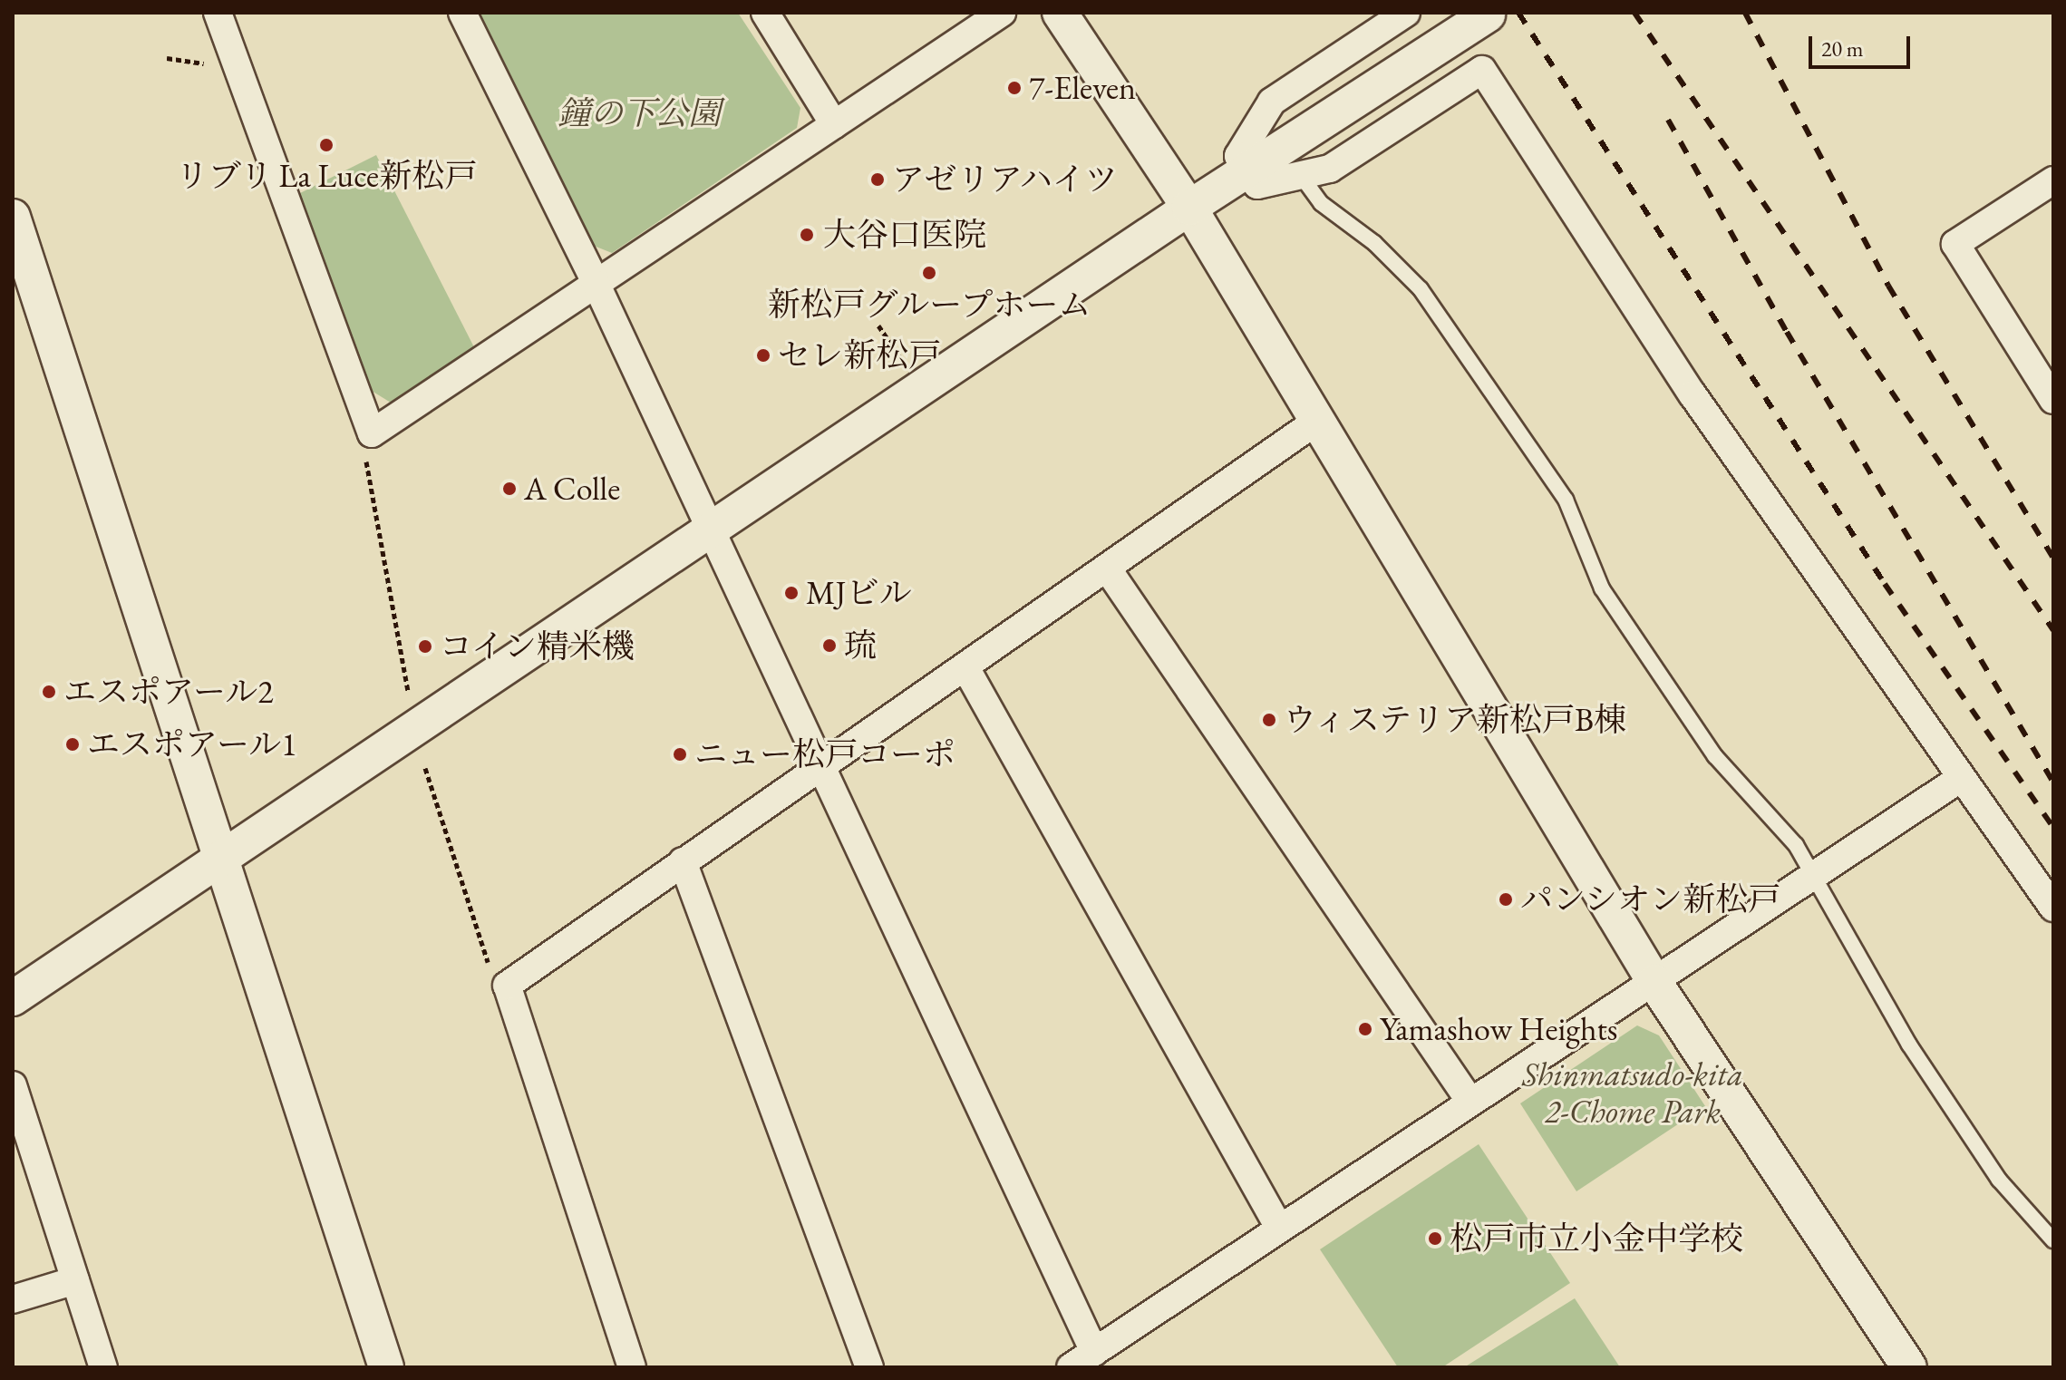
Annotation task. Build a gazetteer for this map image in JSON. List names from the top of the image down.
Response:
{
  "parks": ["鐘の下公園", "Shinmatsudo-kita 2-Chome Park"],
  "places": [
    "7-Eleven",
    "リブリ La Luce新松戸",
    "アゼリアハイツ",
    "大谷口医院",
    "新松戸グループホーム",
    "セレ新松戸",
    "A Colle",
    "MJビル",
    "琉",
    "コイン精米機",
    "エスポアール2",
    "ウィステリア新松戸B棟",
    "エスポアール1",
    "ニュー松戸コーポ",
    "パンシオン新松戸",
    "Yamashow Heights",
    "松戸市立小金中学校"
  ],
  "scale_bar": "20 m"
}
